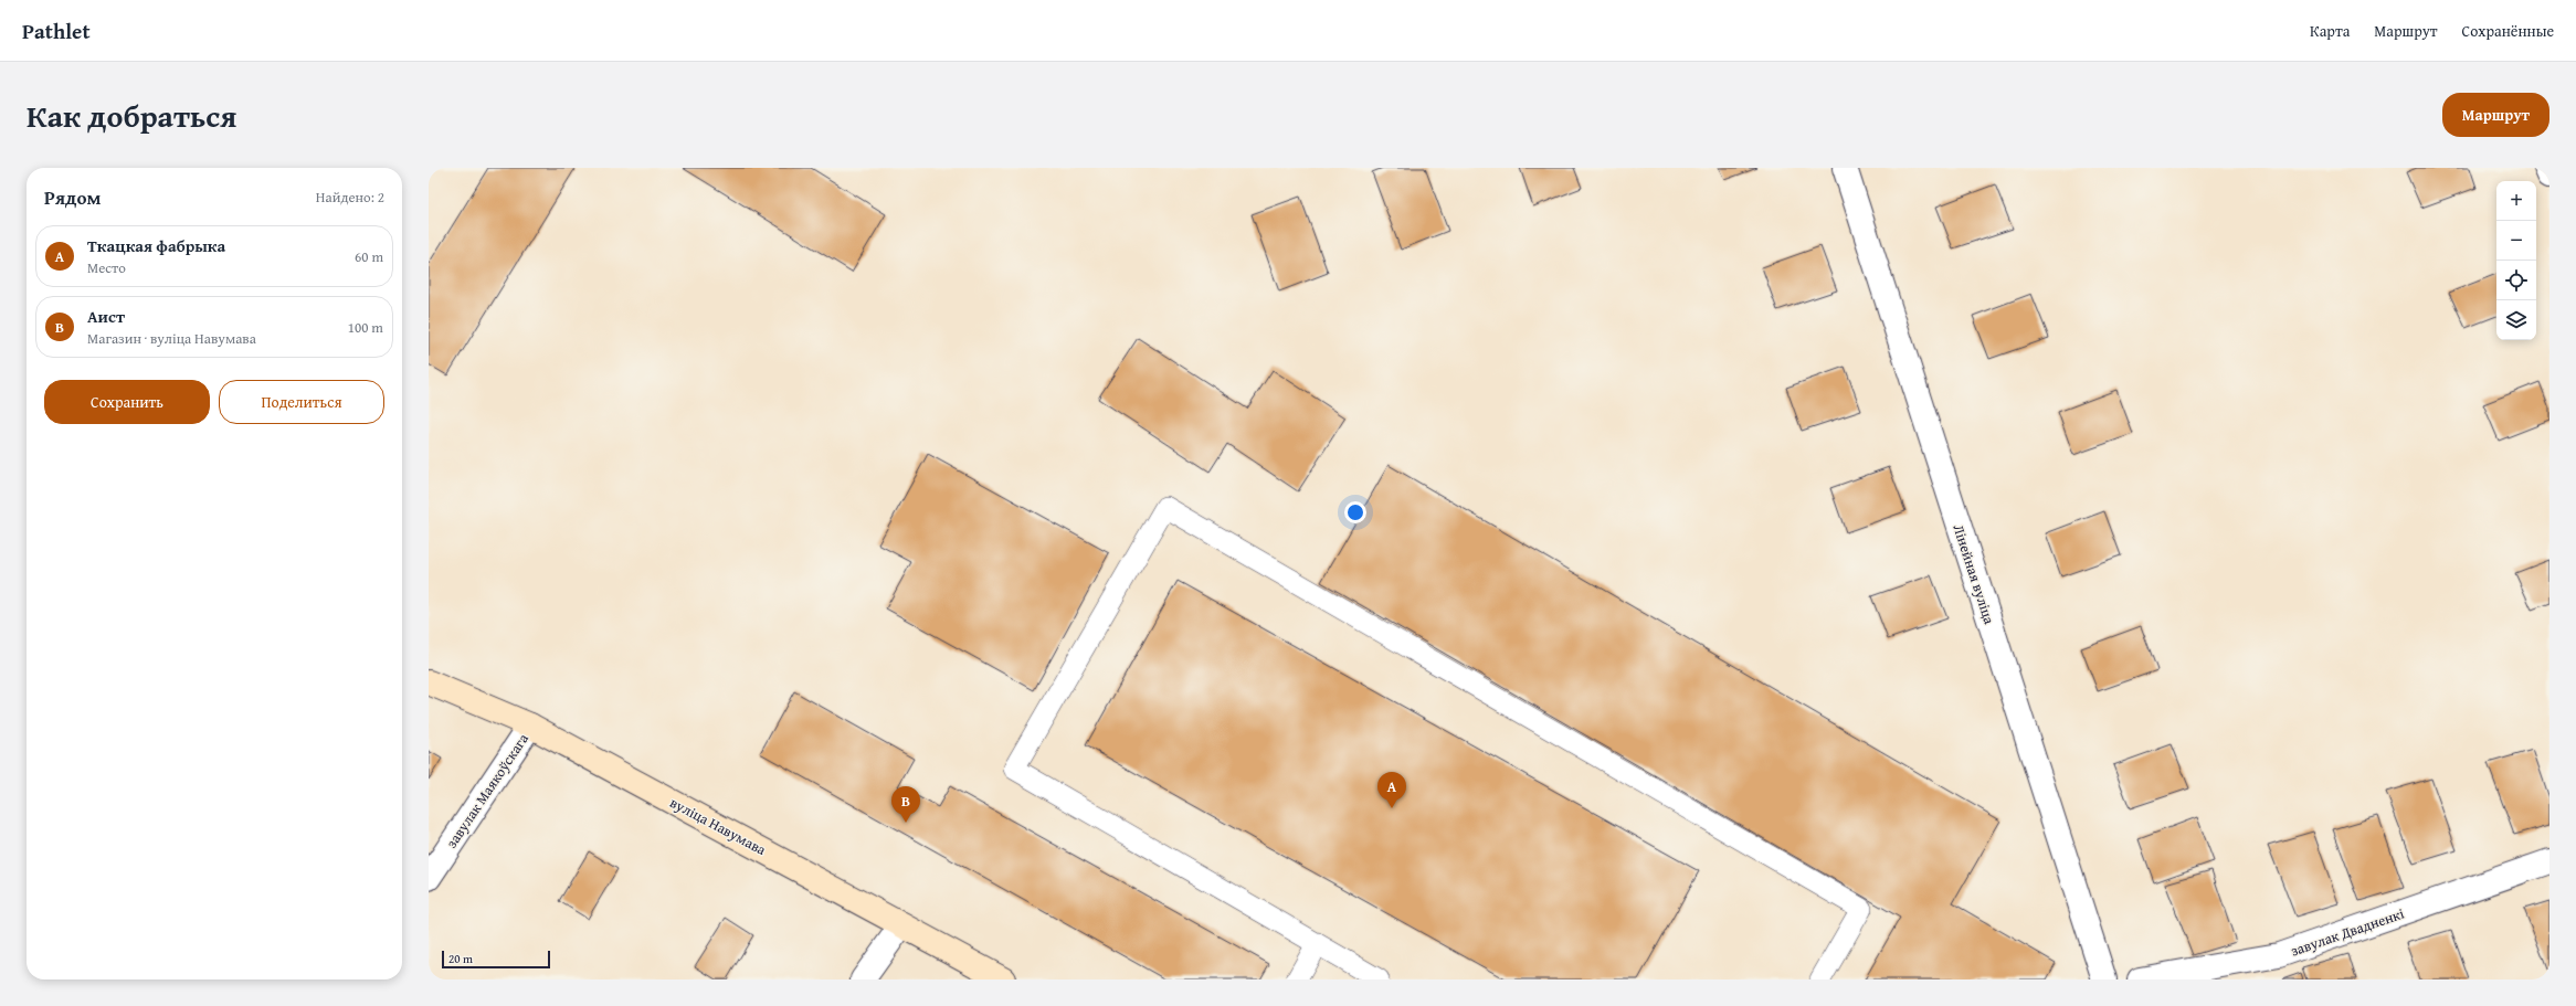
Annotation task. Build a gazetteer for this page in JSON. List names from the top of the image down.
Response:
{
  "streets": {
    "street": [
      "Лінейная вуліца",
      "завулак Маякоўскага",
      "вуліца Навумава",
      "завулак Двадненкі"
    ]
  },
  "crossings": [
    ["завулак Маякоўскага", "вуліца Навумава"]
  ],
  "scale_bar": "20 m",
  "page": {
    "header": "Pathlet",
    "nav": ["Карта", "Маршрут", "Сохранённые"],
    "title": "Как добраться",
    "buttons": [
      "Маршрут",
      ["Сохранить", "Поделиться"]
    ],
    "heading": ["Рядом", "Найдено: 2"],
    "map_buttons": ["+", "−"],
    "list": [
      {
        "mark": "A",
        "name": "Ткацкая фабрыка",
        "note": "Место",
        "value": "60 m"
      },
      {
        "mark": "B",
        "name": "Аист",
        "note": "Магазин · вуліца Навумава",
        "value": "100 m"
      }
    ],
    "pins": ["A", "B"],
    "scale": "20 m"
  }
}
